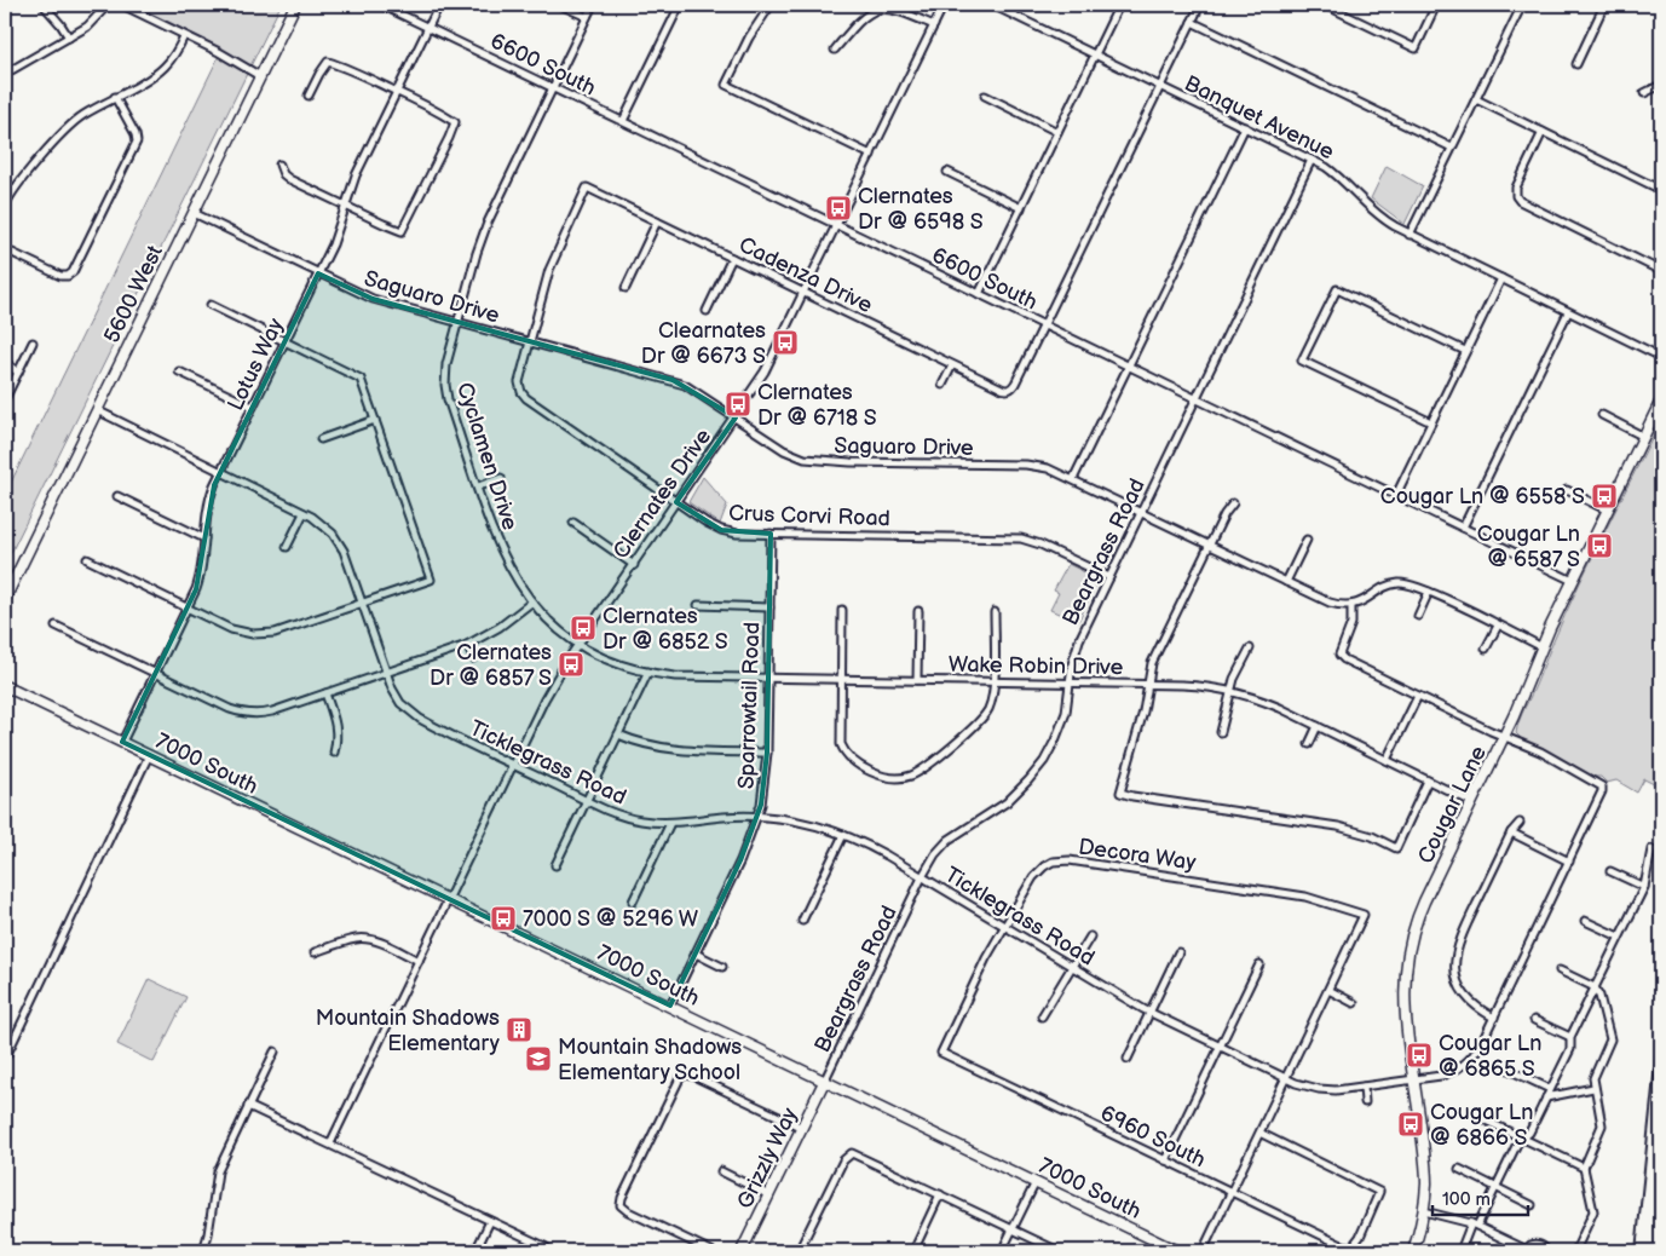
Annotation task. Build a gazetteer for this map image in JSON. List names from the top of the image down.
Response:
{
  "streets": {
    "main road": [
      "5600 West",
      "7000 South",
      "Cougar Lane",
      "Grizzly Way"
    ],
    "street": [
      "6600 South",
      "Banquet Avenue",
      "Cadenza Drive",
      "Saguaro Drive",
      "Lotus Way",
      "Cyclamen Drive",
      "Clernates Drive",
      "Crus Corvi Road",
      "Beargrass Road",
      "Wake Robin Drive",
      "Sparrowtail Road",
      "Ticklegrass Road",
      "Decora Way",
      "6960 South"
    ]
  },
  "crossings": [
    ["6600 South", "Cadenza Drive"],
    ["6600 South", "Lotus Way"],
    ["6600 South", "Cyclamen Drive"],
    ["6600 South", "Clernates Drive"],
    ["6600 South", "Beargrass Road"],
    ["6600 South", "Cougar Lane"],
    ["Banquet Avenue", "Beargrass Road"],
    ["Cadenza Drive", "Clernates Drive"],
    ["Cadenza Drive", "Crus Corvi Road"],
    ["5600 West", "Saguaro Drive"],
    ["5600 West", "Ticklegrass Road"],
    ["Saguaro Drive", "Lotus Way"],
    ["Saguaro Drive", "Cyclamen Drive"],
    ["Saguaro Drive", "Clernates Drive"],
    ["Saguaro Drive", "Crus Corvi Road"],
    ["Saguaro Drive", "Beargrass Road"],
    ["Lotus Way", "Ticklegrass Road"],
    ["Lotus Way", "7000 South"],
    ["Cyclamen Drive", "Clernates Drive"],
    ["Cyclamen Drive", "Wake Robin Drive"],
    ["Clernates Drive", "Crus Corvi Road"],
    ["Clernates Drive", "Wake Robin Drive"],
    ["Clernates Drive", "Ticklegrass Road"],
    ["Clernates Drive", "7000 South"],
    ["Crus Corvi Road", "Beargrass Road"],
    ["Crus Corvi Road", "Sparrowtail Road"],
    ["Beargrass Road", "Wake Robin Drive"],
    ["Beargrass Road", "Ticklegrass Road"],
    ["Beargrass Road", "7000 South"],
    ["Beargrass Road", "Grizzly Way"],
    ["Wake Robin Drive", "Sparrowtail Road"],
    ["Wake Robin Drive", "Cougar Lane"],
    ["Sparrowtail Road", "Ticklegrass Road"],
    ["Sparrowtail Road", "7000 South"],
    ["Ticklegrass Road", "Cougar Lane"],
    ["Ticklegrass Road", "Decora Way"],
    ["7000 South", "Grizzly Way"],
    ["Decora Way", "6960 South"]
  ],
  "places": {
    "bus stop": [
      "Clernates Dr @ 6598 S",
      "Clearnates Dr @ 6673 S",
      "Clernates Dr @ 6718 S",
      "Cougar Ln @ 6558 S",
      "Cougar Ln @ 6587 S",
      "Clernates Dr @ 6852 S",
      "Clernates Dr @ 6857 S",
      "7000 S @ 5296 W",
      "Cougar Ln @ 6865 S",
      "Cougar Ln @ 6866 S"
    ],
    "building": ["Mountain Shadows Elementary"],
    "school or university": ["Mountain Shadows Elementary School"]
  },
  "scale_bar": "100 m"
}
